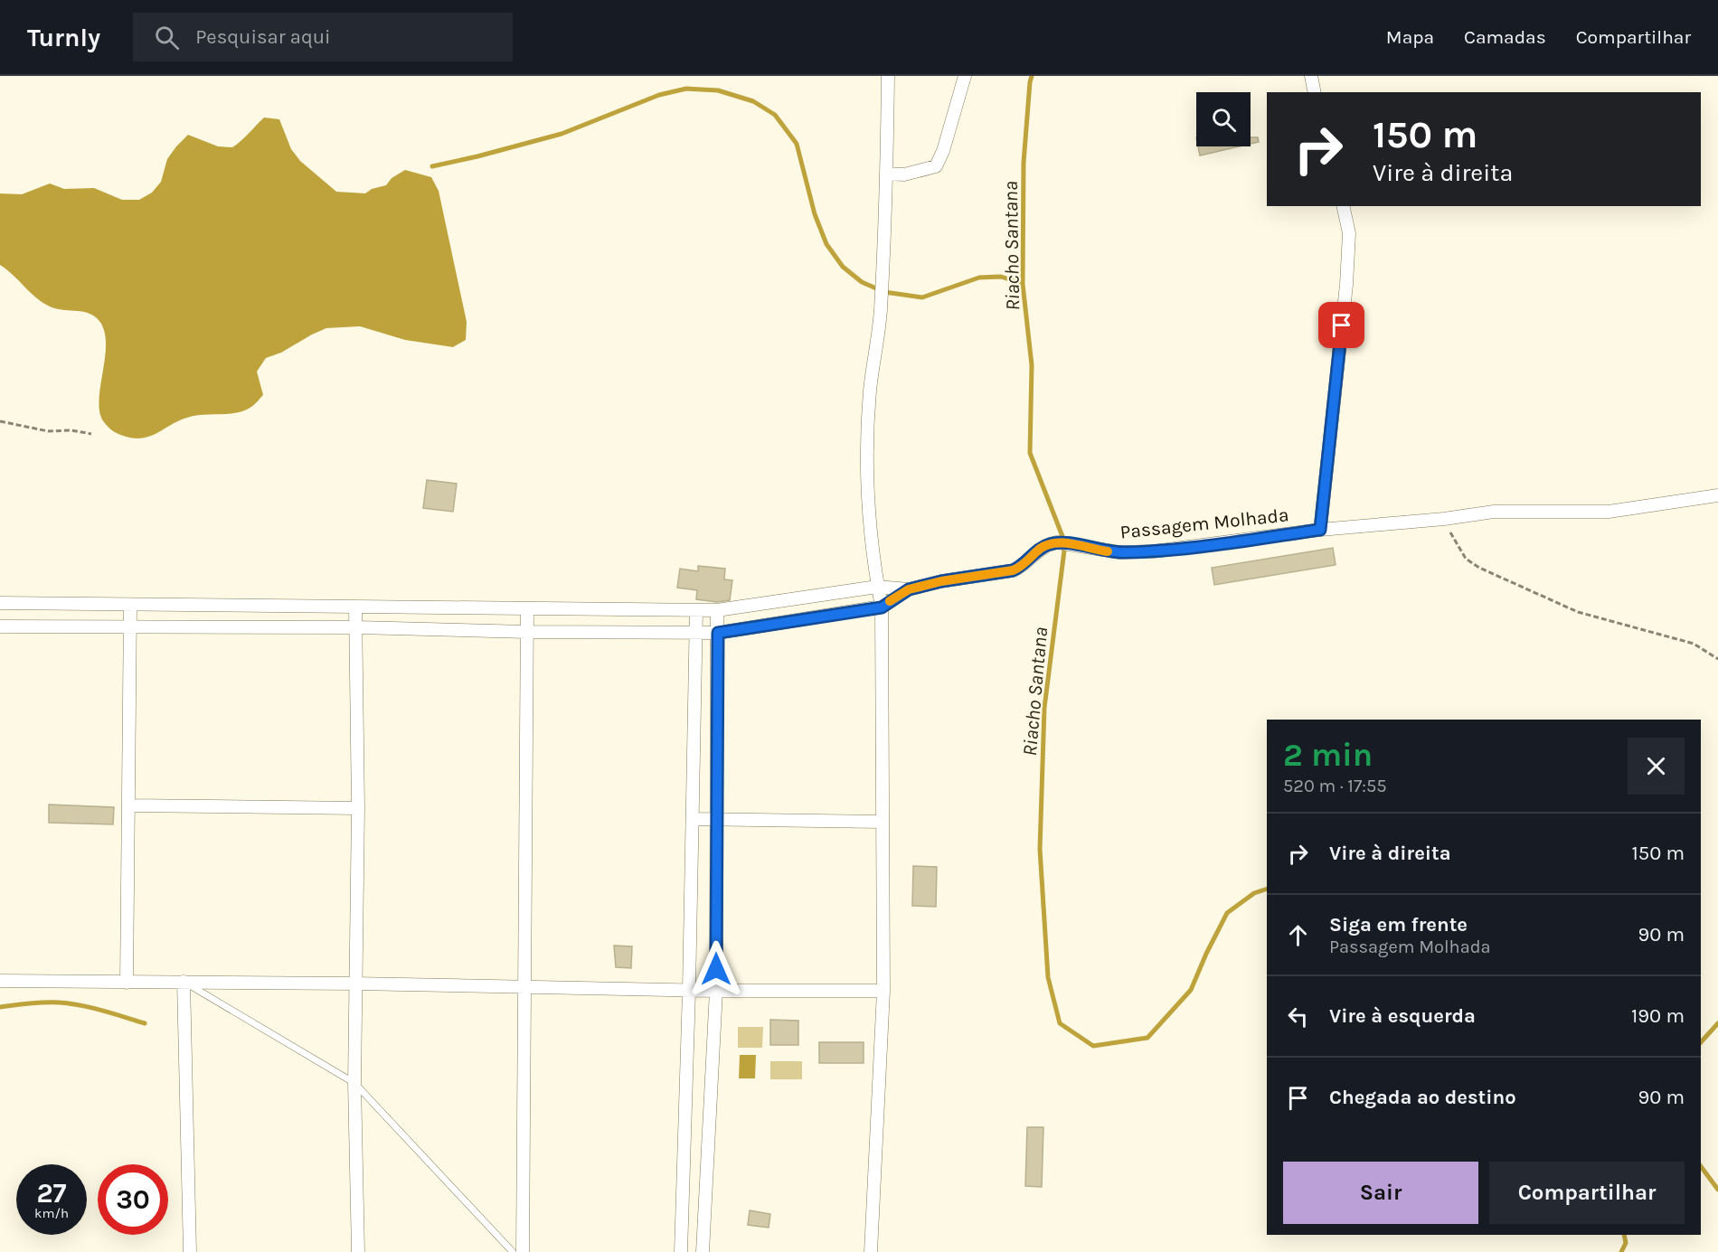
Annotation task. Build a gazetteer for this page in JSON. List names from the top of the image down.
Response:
{
  "streets": {
    "street": ["Passagem Molhada"]
  },
  "water": ["Riacho Santana"],
  "page": {
    "header": "Turnly",
    "search": "Pesquisar aqui",
    "nav": ["Mapa", "Camadas", "Compartilhar"],
    "turn": ["150 m", "Vire à direita"],
    "heading": ["2 min", "520 m · 17:55"],
    "list": [
      {
        "name": "Vire à direita",
        "value": "150 m"
      },
      {
        "name": "Siga em frente",
        "note": "Passagem Molhada",
        "value": "90 m"
      },
      {
        "name": "Vire à esquerda",
        "value": "190 m"
      },
      {
        "name": "Chegada ao destino",
        "value": "90 m"
      }
    ],
    "buttons": ["Sair", "Compartilhar"],
    "speed": "27 km/h",
    "limit": "30"
  }
}
